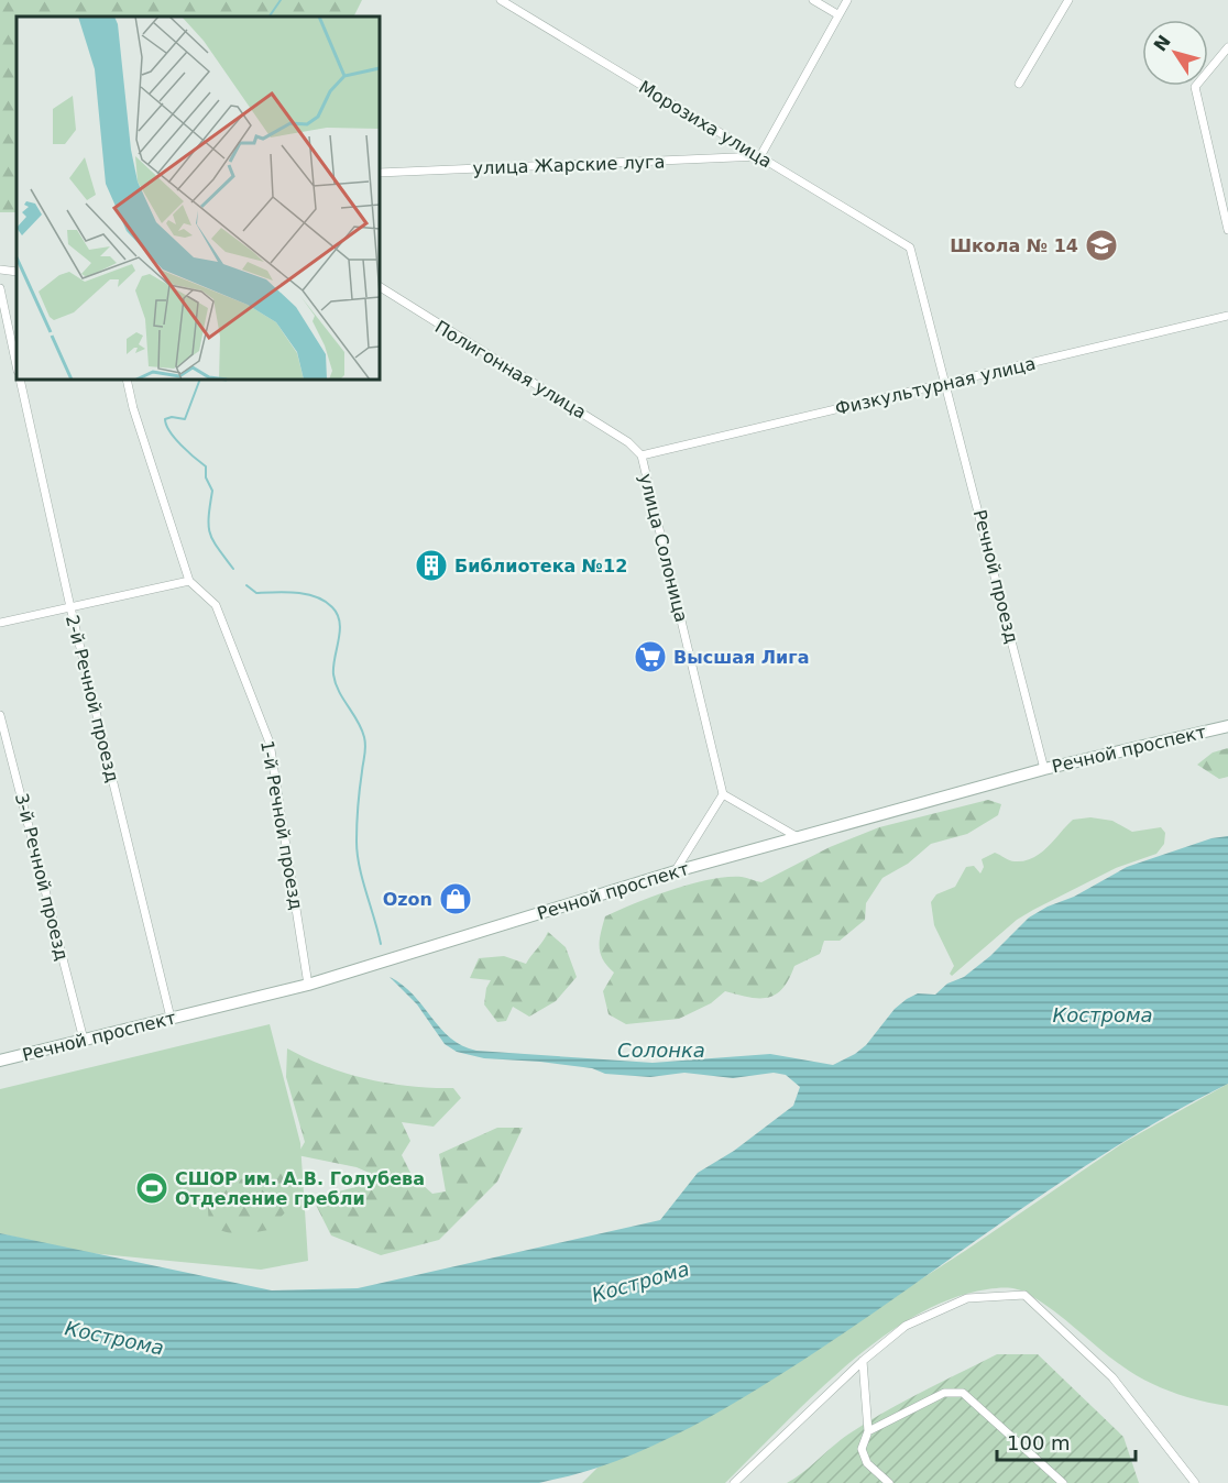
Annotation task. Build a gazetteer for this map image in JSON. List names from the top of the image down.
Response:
{
  "streets": {
    "street": [
      "Морозиха улица",
      "улица Жарские луга",
      "Полигонная улица",
      "Физкультурная улица",
      "улица Солоница",
      "Речной проезд",
      "2-й Речной проезд",
      "Речной проспект",
      "1-й Речной проезд",
      "3-й Речной проезд"
    ]
  },
  "crossings": [
    ["Морозиха улица", "улица Жарские луга"],
    ["Морозиха улица", "Речной проезд"],
    ["Полигонная улица", "Физкультурная улица"],
    ["Полигонная улица", "улица Солоница"],
    ["Физкультурная улица", "улица Солоница"],
    ["Физкультурная улица", "Речной проезд"],
    ["Речной проезд", "Речной проспект"],
    ["2-й Речной проезд", "Речной проспект"],
    ["Речной проспект", "1-й Речной проезд"],
    ["Речной проспект", "3-й Речной проезд"]
  ],
  "water": ["Кострома", "Солонка"],
  "places": {
    "school or university": ["Школа № 14"],
    "building": ["Библиотека №12"],
    "supermarket": ["Высшая Лига"],
    "shop": ["Ozon"],
    "sports": ["СШОР им. А.В. Голубева Отделение гребли"]
  },
  "scale_bar": "100 m",
  "north": "top left"
}
